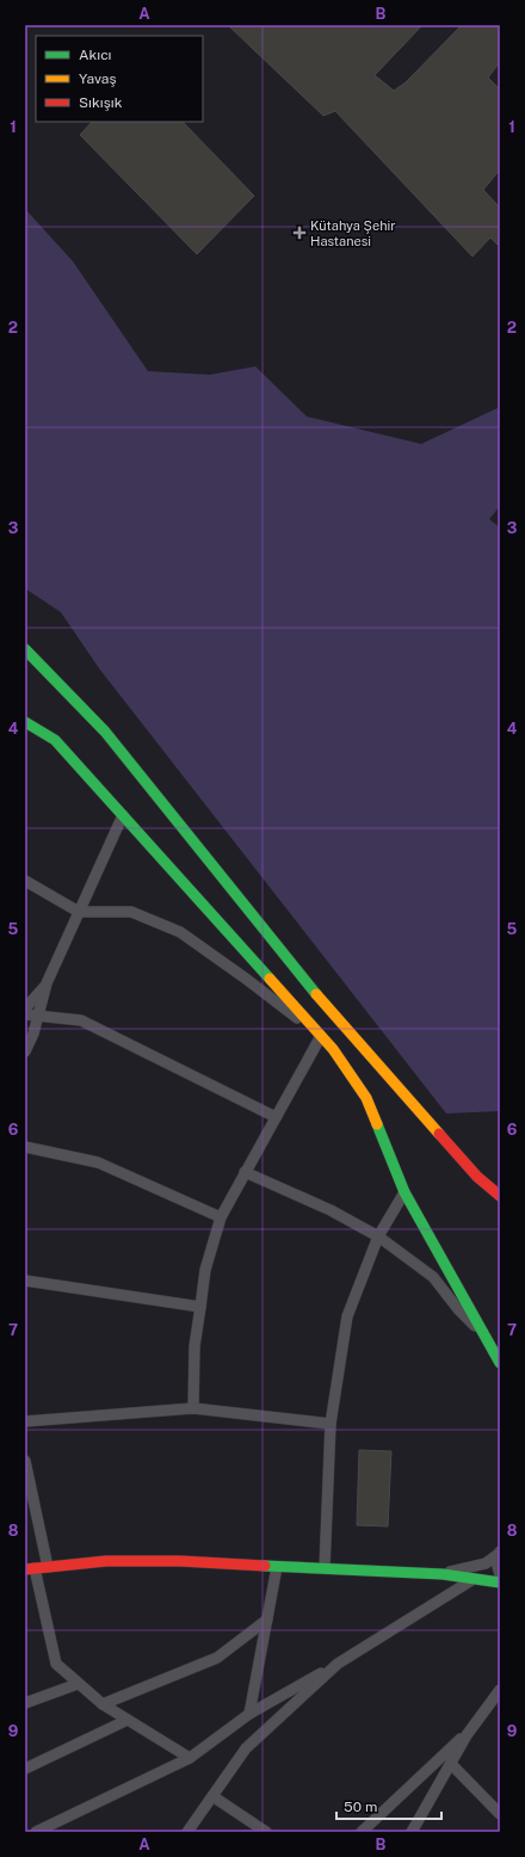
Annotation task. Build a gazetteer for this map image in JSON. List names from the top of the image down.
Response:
{
  "places": {
    "health": ["Kütahya Şehir Hastanesi"]
  },
  "legend": ["Akıcı", "Yavaş", "Sıkışık"],
  "scale_bar": "50 m",
  "grid": {
    "columns": ["A", "B"],
    "rows": [
      "1",
      "2",
      "3",
      "4",
      "5",
      "6",
      "7",
      "8",
      "9"
    ]
  }
}
